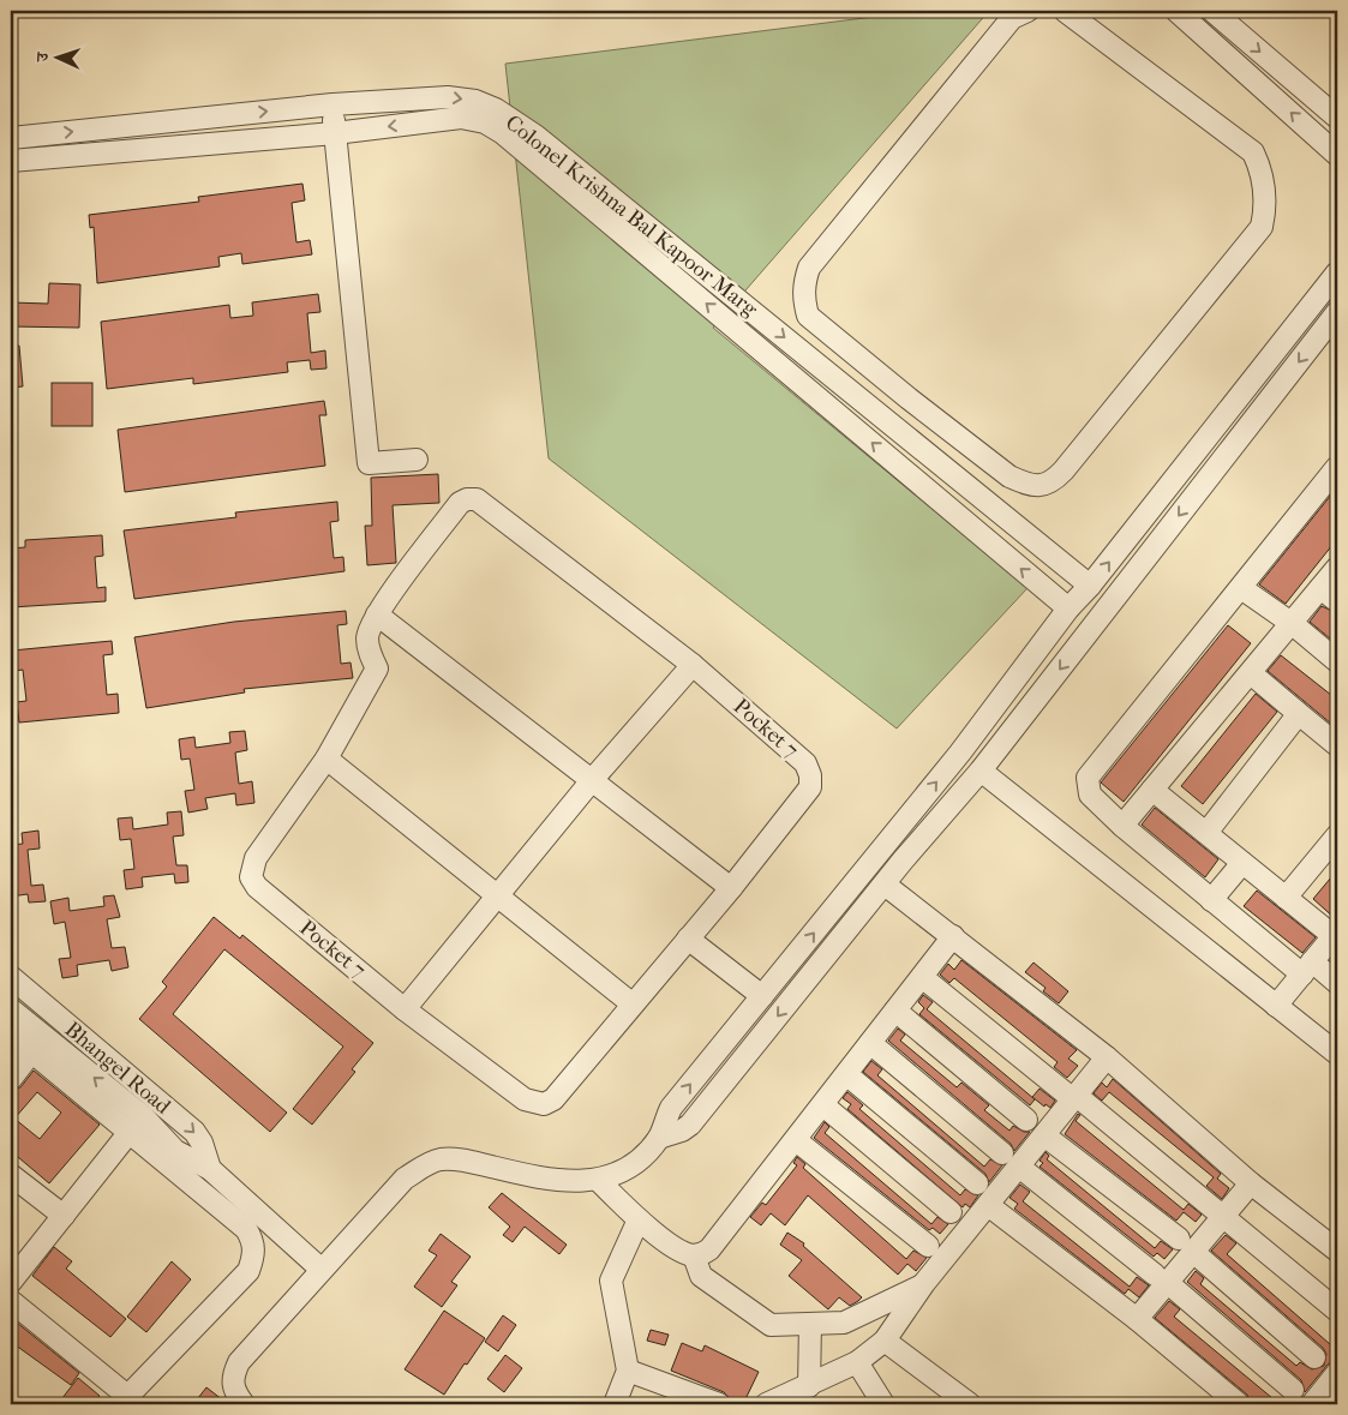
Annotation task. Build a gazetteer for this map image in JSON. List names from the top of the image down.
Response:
{
  "streets": {
    "street": ["Colonel Krishna Bal Kapoor Marg", "Pocket 7", "Bhangel Road"]
  },
  "north": "left"
}
